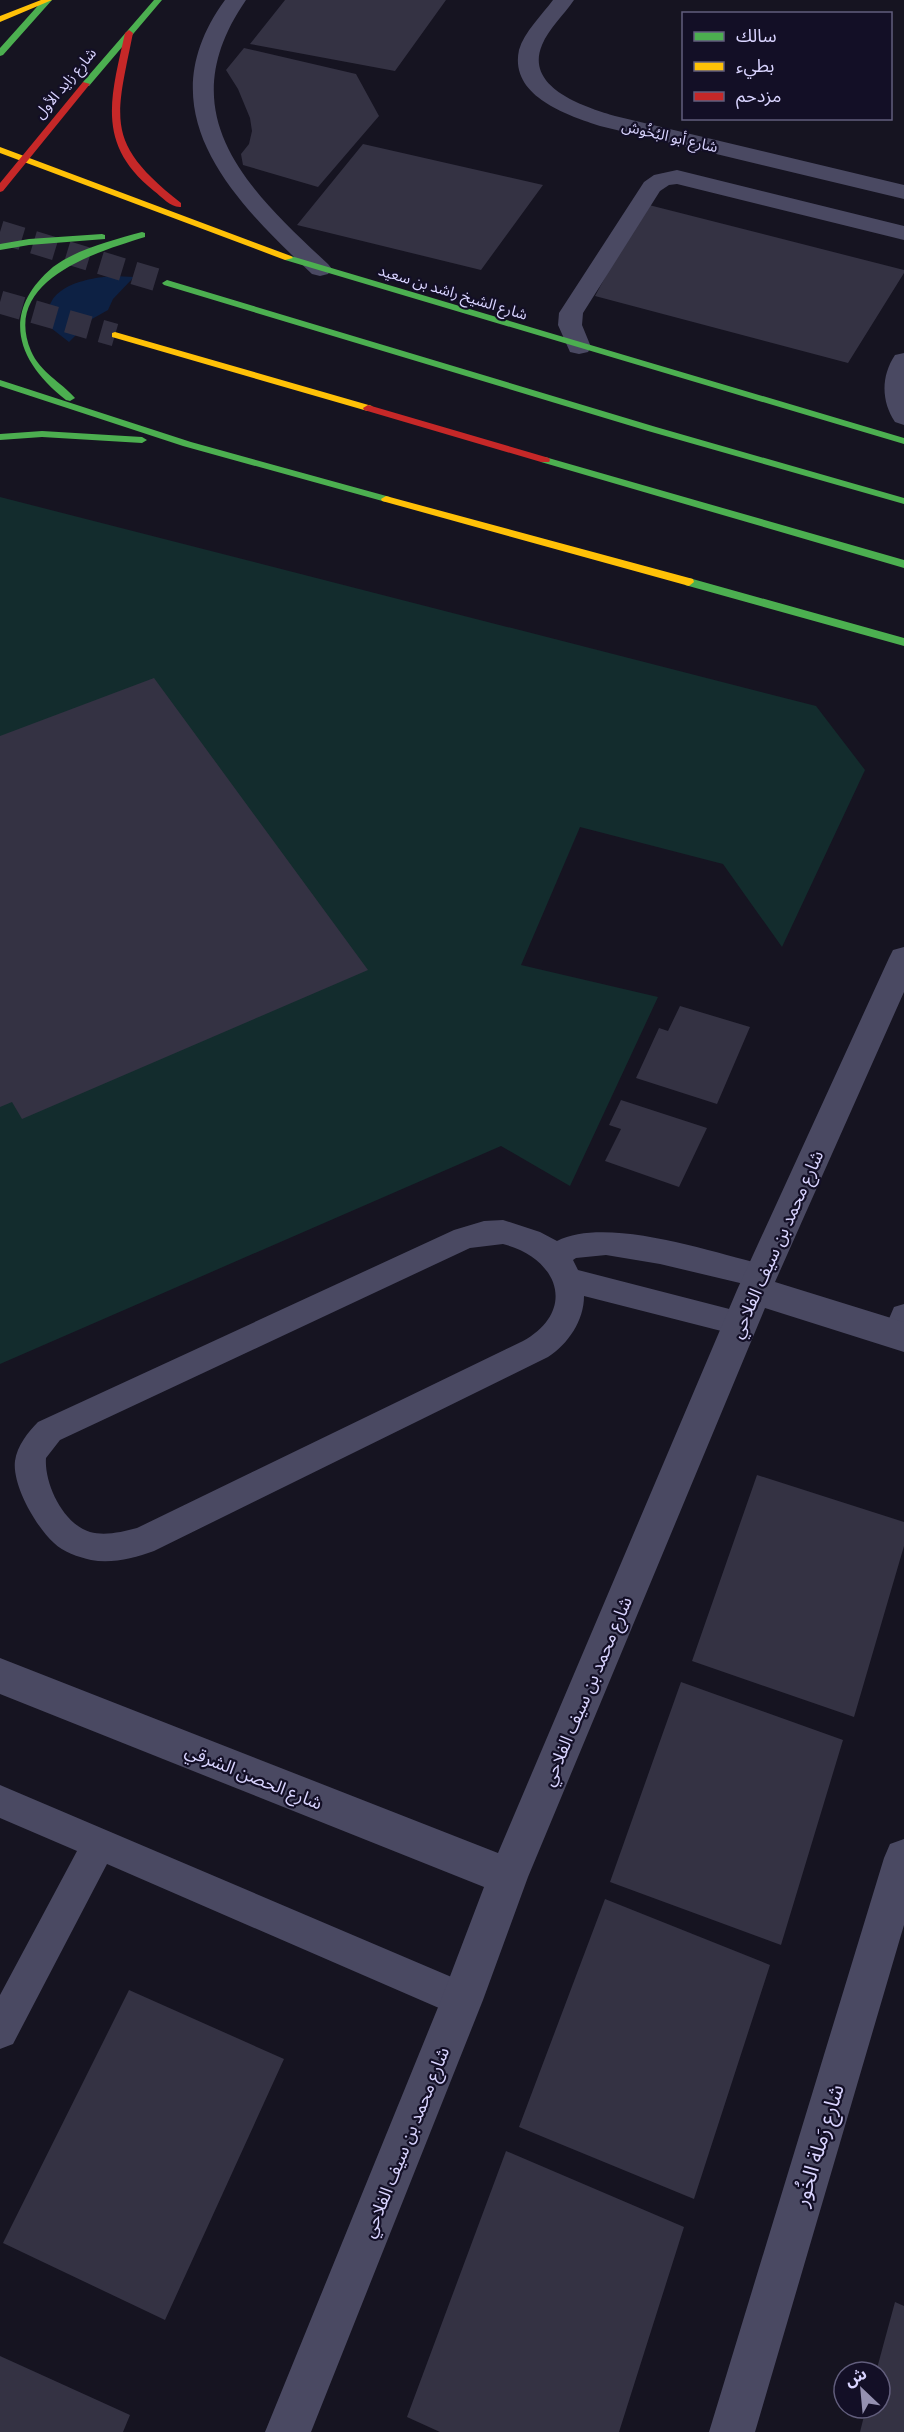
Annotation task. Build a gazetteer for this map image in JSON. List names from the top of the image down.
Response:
{
  "streets": {
    "main road": ["شارع زايد الأول", "شارع الشيخ راشد بن سعيد"],
    "street": [
      "شارع أبو البُخُوش",
      "شارع محمد بن سيف الفلاحي",
      "شارع الحصن الشرقي",
      "شارع رَملة الخُور"
    ]
  },
  "crossings": [
    ["شارع زايد الأول", "شارع الشيخ راشد بن سعيد"],
    ["شارع محمد بن سيف الفلاحي", "شارع الحصن الشرقي"]
  ],
  "legend": ["سالك", "بطيء", "مزدحم"],
  "north": "top left"
}
